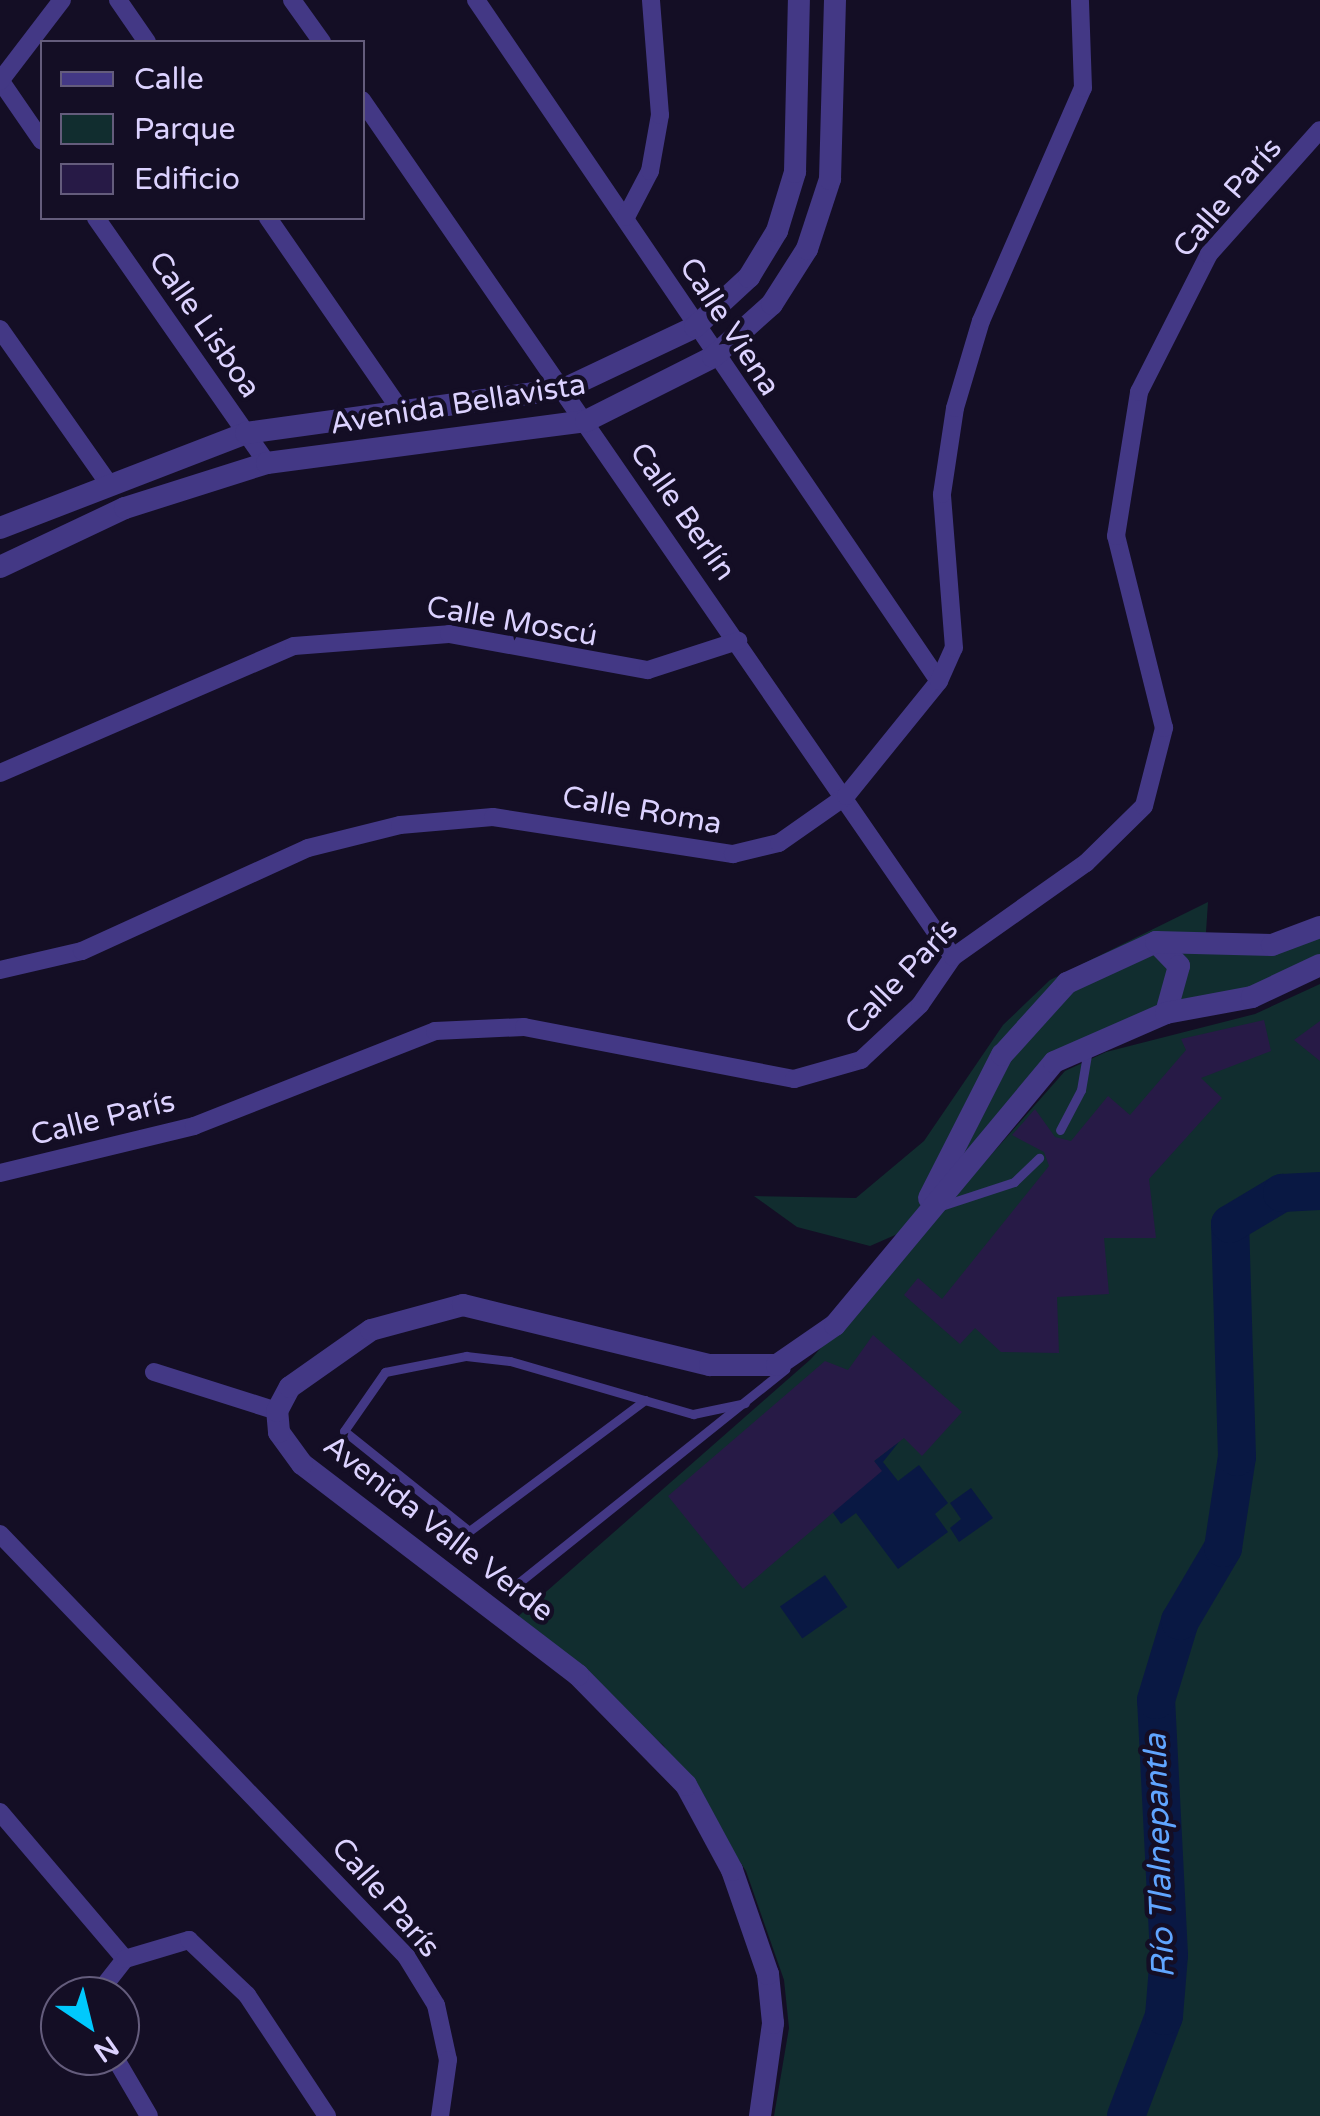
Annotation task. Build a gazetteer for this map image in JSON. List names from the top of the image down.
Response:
{
  "streets": {
    "street": [
      "Calle París",
      "Calle Lisboa",
      "Calle Viena",
      "Avenida Bellavista",
      "Calle Berlín",
      "Calle Moscú",
      "Calle Roma",
      "Avenida Valle Verde"
    ]
  },
  "crossings": [
    ["Calle París", "Calle Berlín"],
    ["Calle Lisboa", "Avenida Bellavista"],
    ["Calle Viena", "Avenida Bellavista"],
    ["Calle Viena", "Calle Roma"],
    ["Avenida Bellavista", "Calle Berlín"],
    ["Calle Berlín", "Calle Moscú"],
    ["Calle Berlín", "Calle Roma"]
  ],
  "water": ["Río Tlalnepantla"],
  "legend": ["Calle", "Parque", "Edificio"],
  "north": "bottom right"
}
